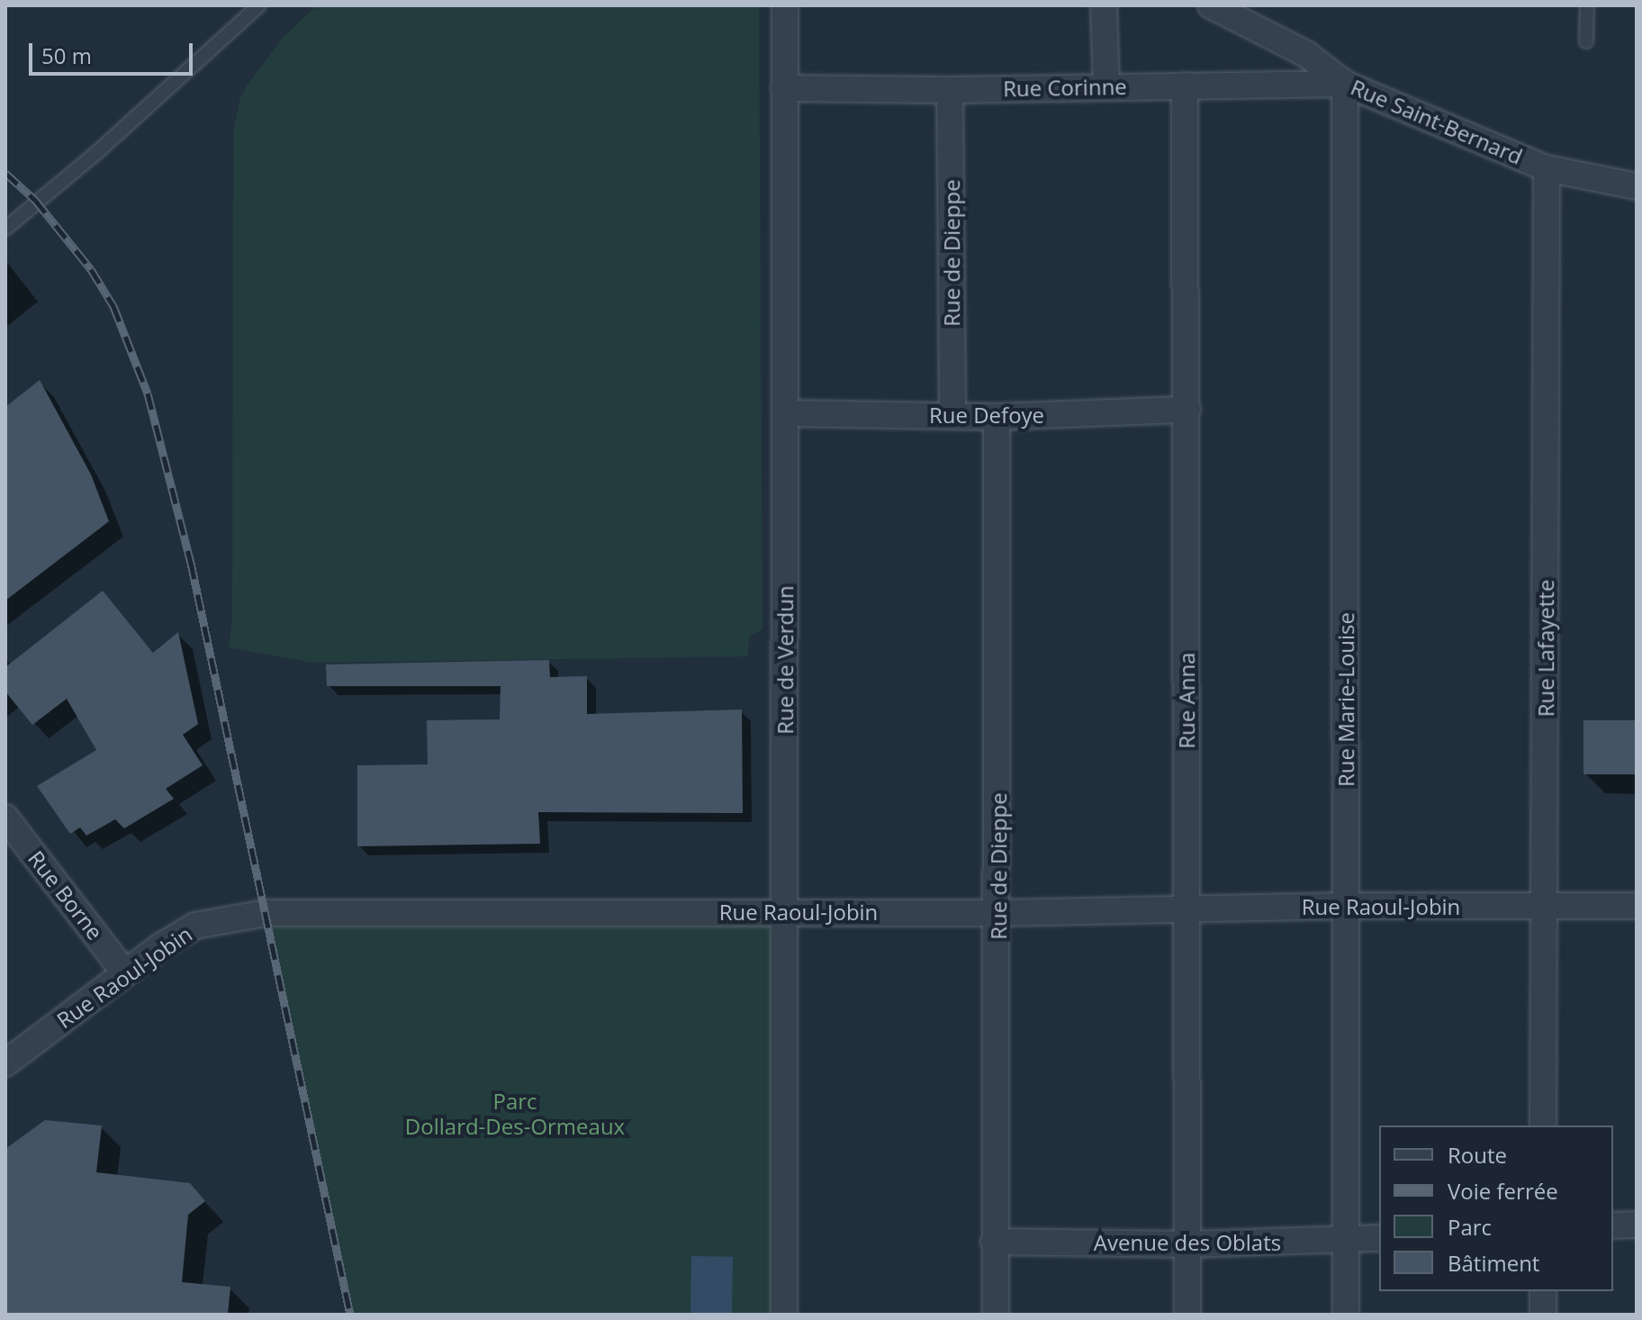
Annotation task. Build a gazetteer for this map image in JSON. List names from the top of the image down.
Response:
{
  "streets": {
    "street": [
      "Rue Corinne",
      "Rue Saint-Bernard",
      "Rue de Dieppe",
      "Rue Defoye",
      "Rue Lafayette",
      "Rue de Verdun",
      "Rue Marie-Louise",
      "Rue Anna",
      "Rue Borne",
      "Rue Raoul-Jobin",
      "Avenue des Oblats"
    ]
  },
  "crossings": [
    ["Rue Corinne", "Rue Saint-Bernard"],
    ["Rue Corinne", "Rue de Dieppe"],
    ["Rue Corinne", "Rue de Verdun"],
    ["Rue Corinne", "Rue Marie-Louise"],
    ["Rue Corinne", "Rue Anna"],
    ["Rue Saint-Bernard", "Rue Lafayette"],
    ["Rue Saint-Bernard", "Rue Marie-Louise"],
    ["Rue de Dieppe", "Rue Defoye"],
    ["Rue de Dieppe", "Rue Raoul-Jobin"],
    ["Rue de Dieppe", "Avenue des Oblats"],
    ["Rue Defoye", "Rue de Verdun"],
    ["Rue Defoye", "Rue Anna"],
    ["Rue Lafayette", "Rue Raoul-Jobin"],
    ["Rue de Verdun", "Rue Raoul-Jobin"],
    ["Rue Marie-Louise", "Rue Raoul-Jobin"],
    ["Rue Marie-Louise", "Avenue des Oblats"],
    ["Rue Anna", "Rue Raoul-Jobin"],
    ["Rue Anna", "Avenue des Oblats"],
    ["Rue Borne", "Rue Raoul-Jobin"]
  ],
  "parks": ["Parc Dollard-Des-Ormeaux"],
  "legend": [
    "Route",
    "Voie ferrée",
    "Parc",
    "Bâtiment"
  ],
  "scale_bar": "50 m"
}
